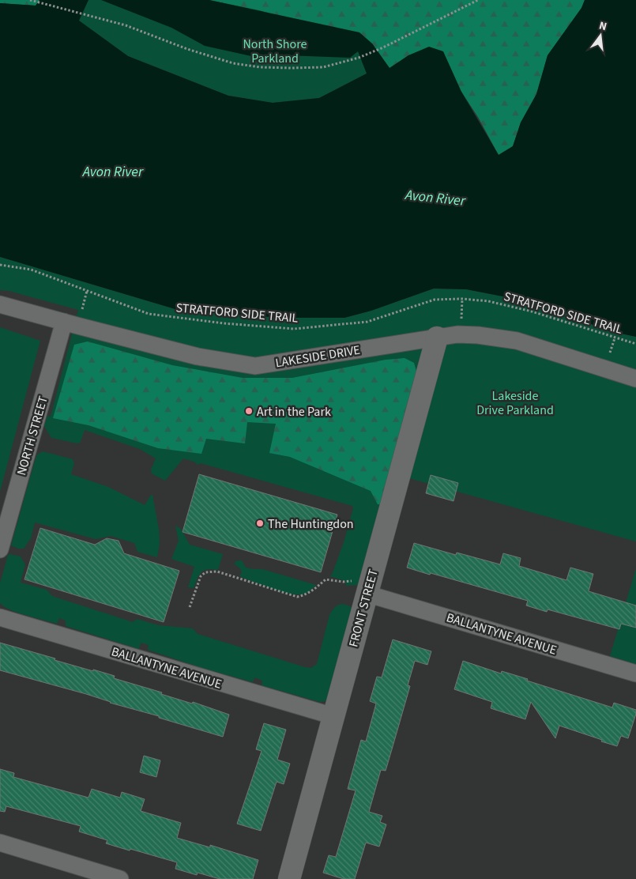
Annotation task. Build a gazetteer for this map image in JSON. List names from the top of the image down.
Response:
{
  "streets": {
    "street": [
      "LAKESIDE DRIVE",
      "NORTH STREET",
      "FRONT STREET",
      "BALLANTYNE AVENUE"
    ],
    "path": ["STRATFORD SIDE TRAIL"]
  },
  "crossings": [
    ["LAKESIDE DRIVE", "NORTH STREET"],
    ["LAKESIDE DRIVE", "FRONT STREET"],
    ["FRONT STREET", "BALLANTYNE AVENUE"]
  ],
  "water": ["Avon River"],
  "parks": ["North Shore Parkland", "Lakeside Drive Parkland"],
  "places": ["Art in the Park", "The Huntingdon"],
  "north": "top"
}
